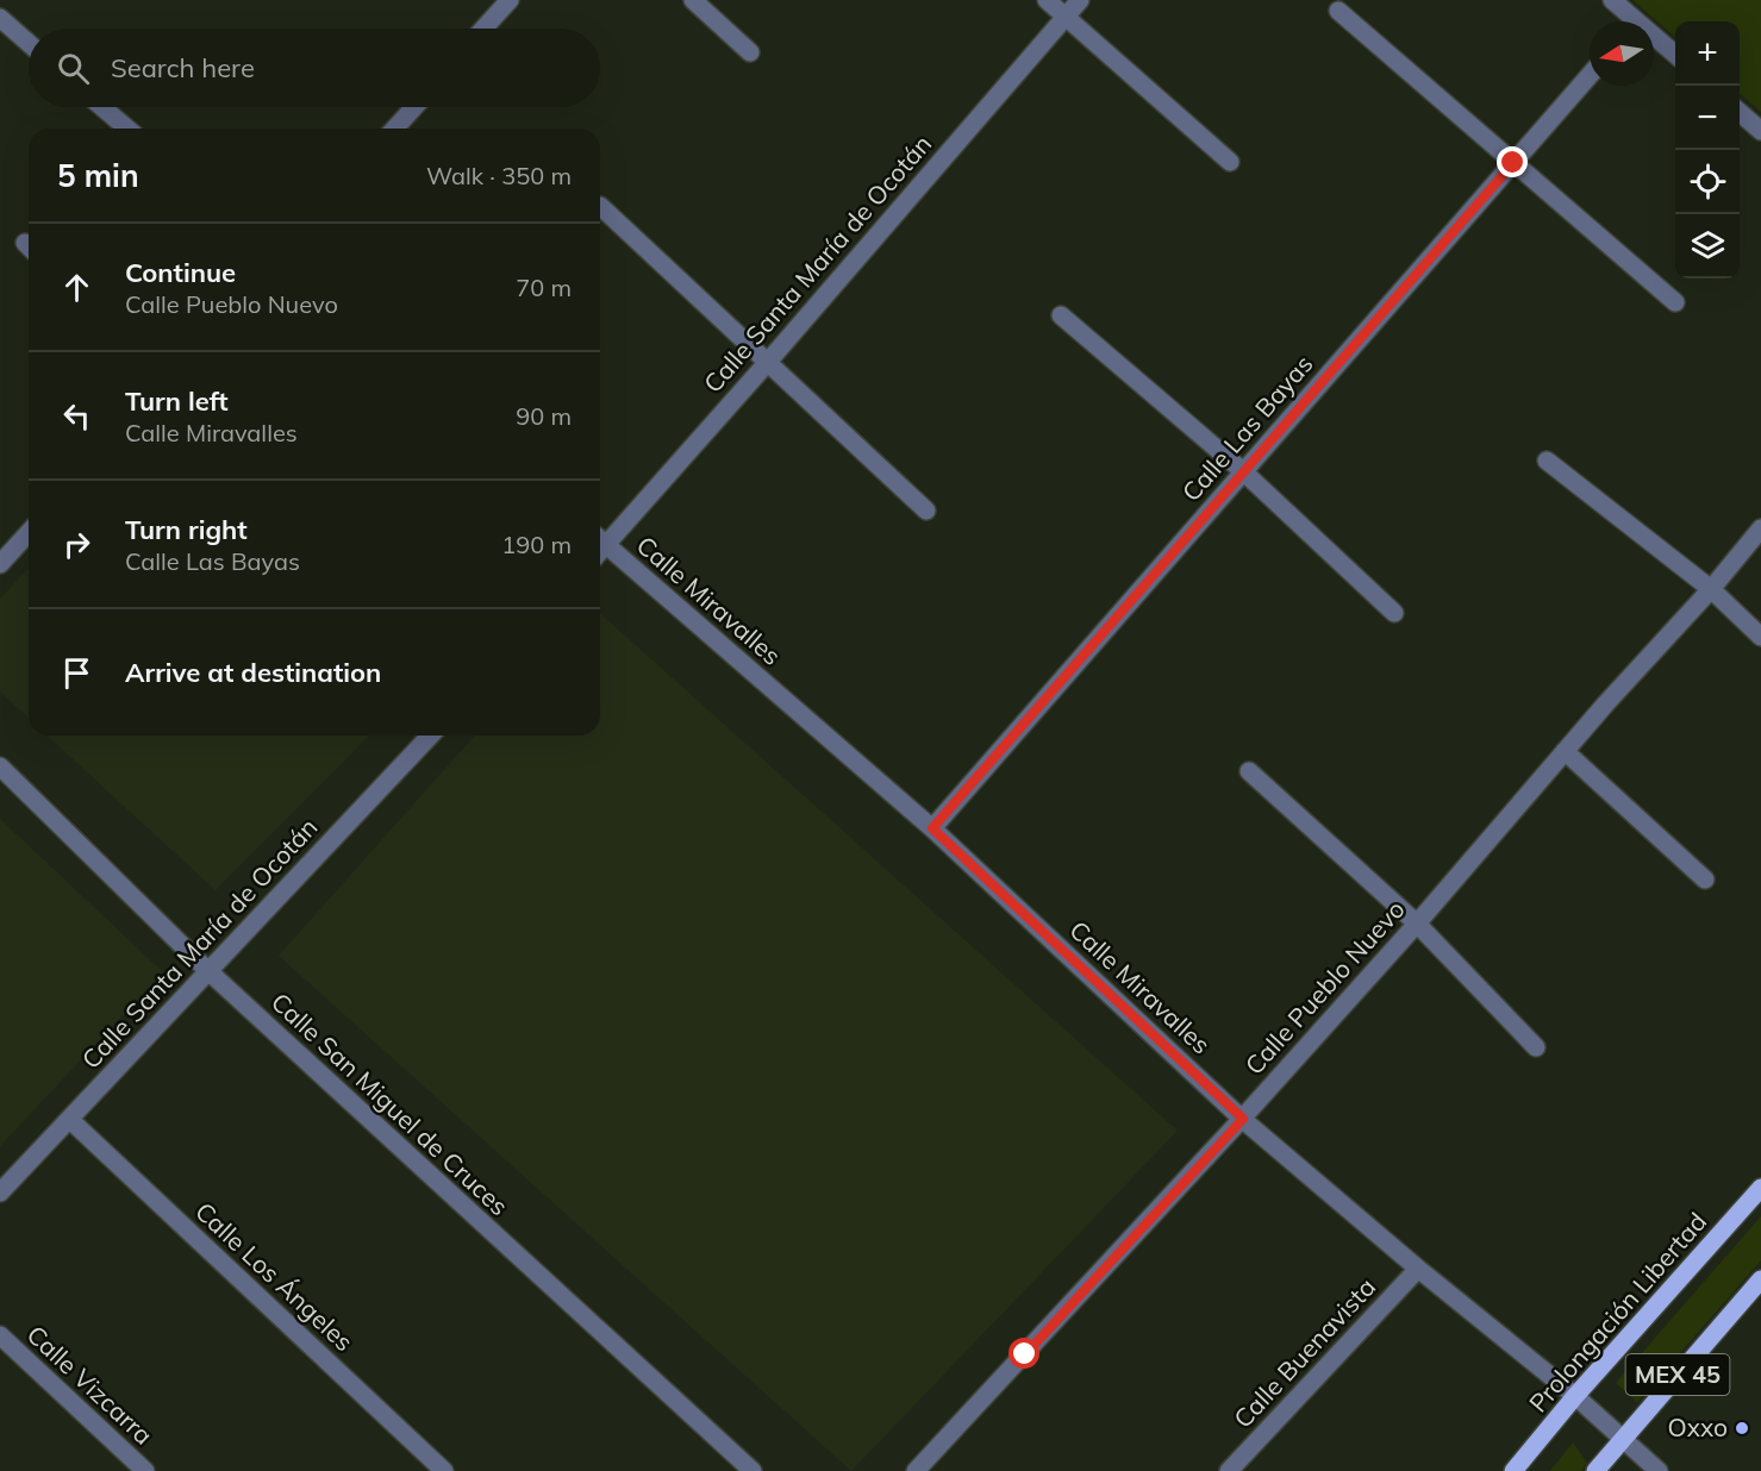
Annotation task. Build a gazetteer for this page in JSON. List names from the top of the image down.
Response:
{
  "streets": {
    "main road": ["Prolongación Libertad", "MEX 45"],
    "street": [
      "Calle Santa María de Ocotán",
      "Calle Las Bayas",
      "Calle Miravalles",
      "Calle Pueblo Nuevo",
      "Calle San Miguel de Cruces",
      "Calle Los Ángeles",
      "Calle Buenavista",
      "Calle Vizcarra"
    ]
  },
  "crossings": [
    ["Calle Santa María de Ocotán", "Calle San Miguel de Cruces"],
    ["Calle Santa María de Ocotán", "Calle Los Ángeles"],
    ["Calle Las Bayas", "Calle Miravalles"],
    ["Calle Miravalles", "Calle Pueblo Nuevo"],
    ["Calle Miravalles", "Prolongación Libertad"],
    ["Calle Miravalles", "Calle Buenavista"],
    ["Calle Miravalles", "MEX 45"]
  ],
  "places": ["Oxxo"],
  "north": "left",
  "page": {
    "map_buttons": ["+", "−"],
    "search": "Search here",
    "heading": ["5 min", "Walk · 350 m"],
    "list": [
      ["Continue", "Calle Pueblo Nuevo", "70 m"],
      ["Turn left", "Calle Miravalles", "90 m"],
      ["Turn right", "Calle Las Bayas", "190 m"],
      "Arrive at destination"
    ]
  }
}
